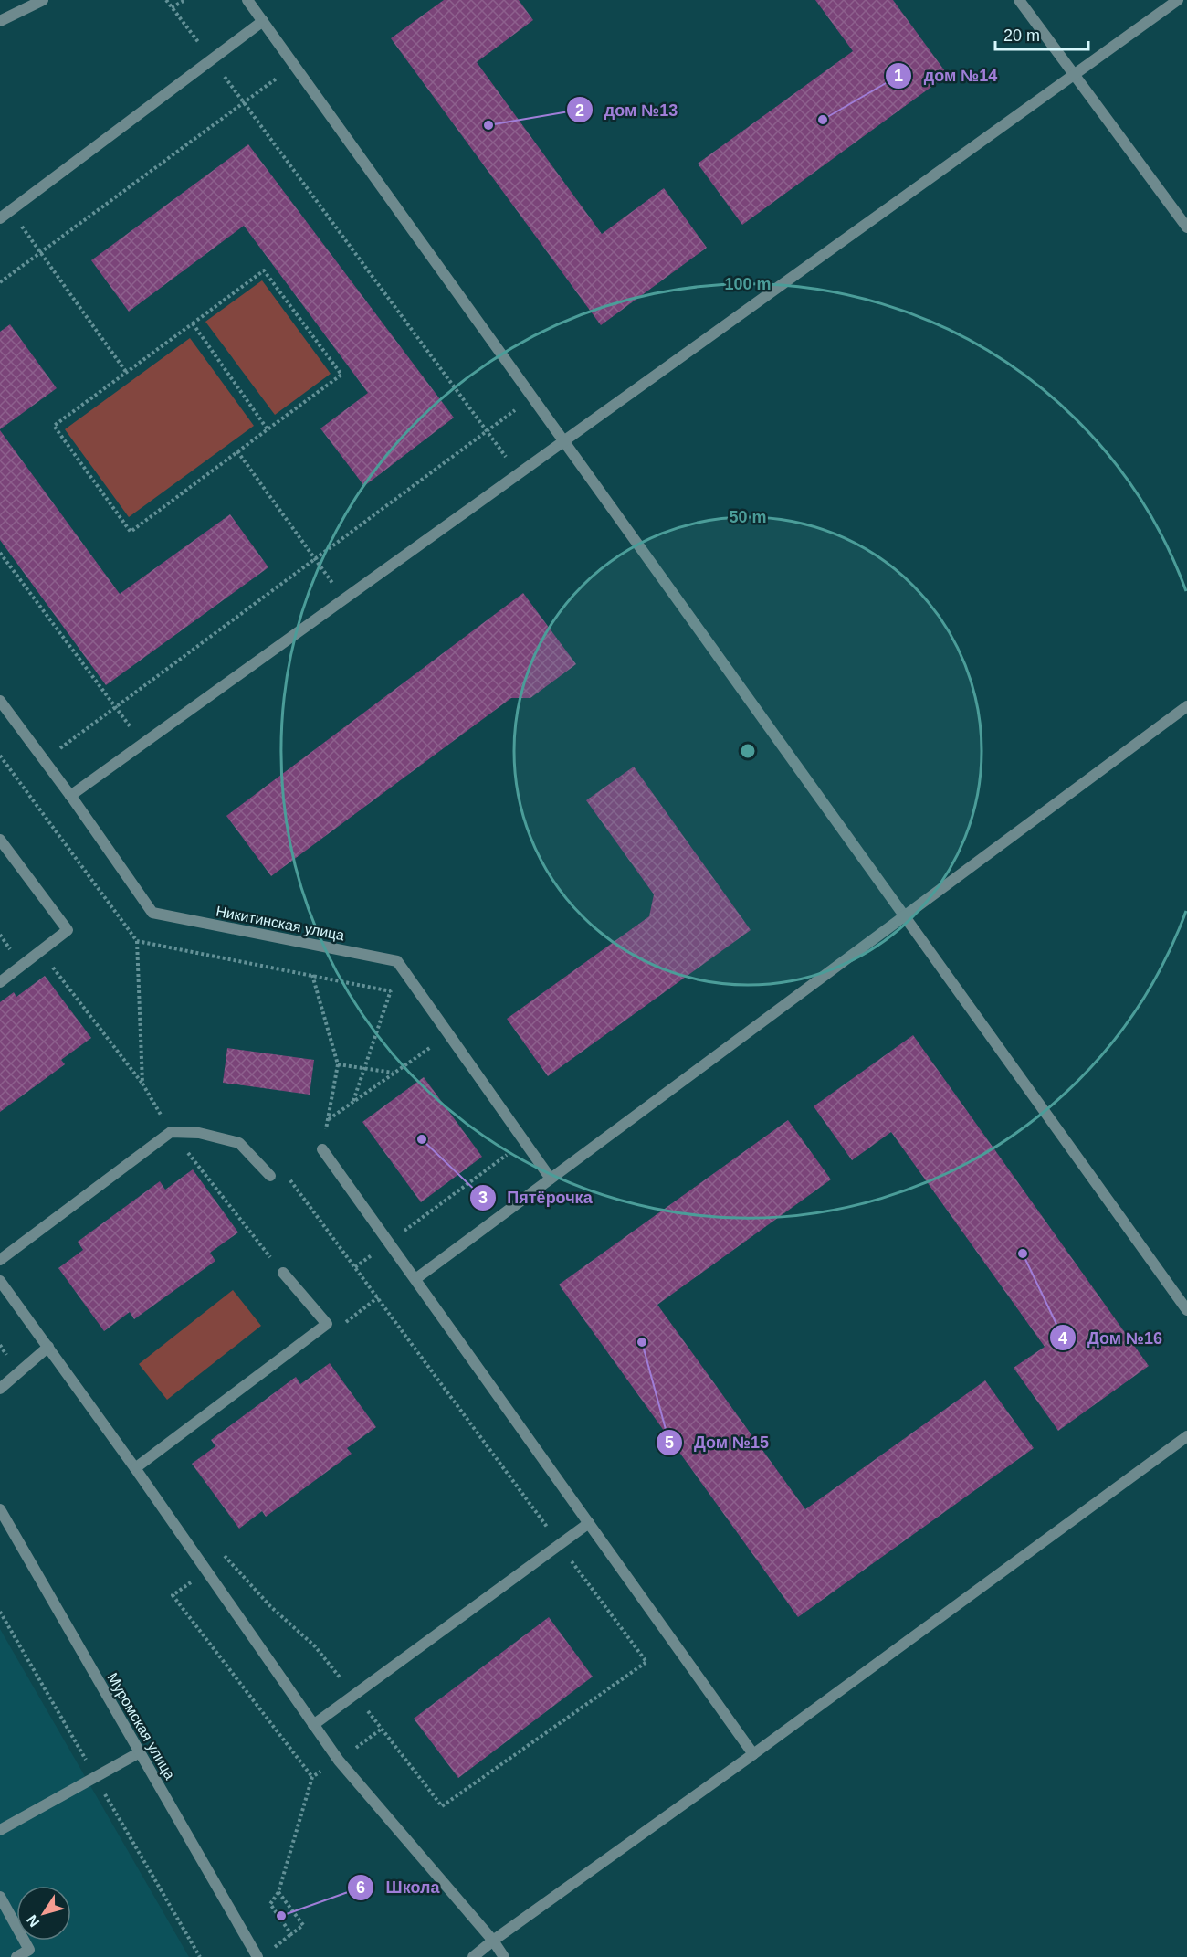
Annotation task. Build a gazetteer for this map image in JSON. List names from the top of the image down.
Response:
{
  "streets": {
    "street": ["Никитинская улица", "Муромская улица"]
  },
  "places": [
    "дом №14",
    "дом №13",
    "Пятёрочка",
    "Дом №16",
    "Дом №15",
    "Школа"
  ],
  "scale_bar": "20 m",
  "north": "bottom left",
  "rings": ["100 m", "50 m"]
}
